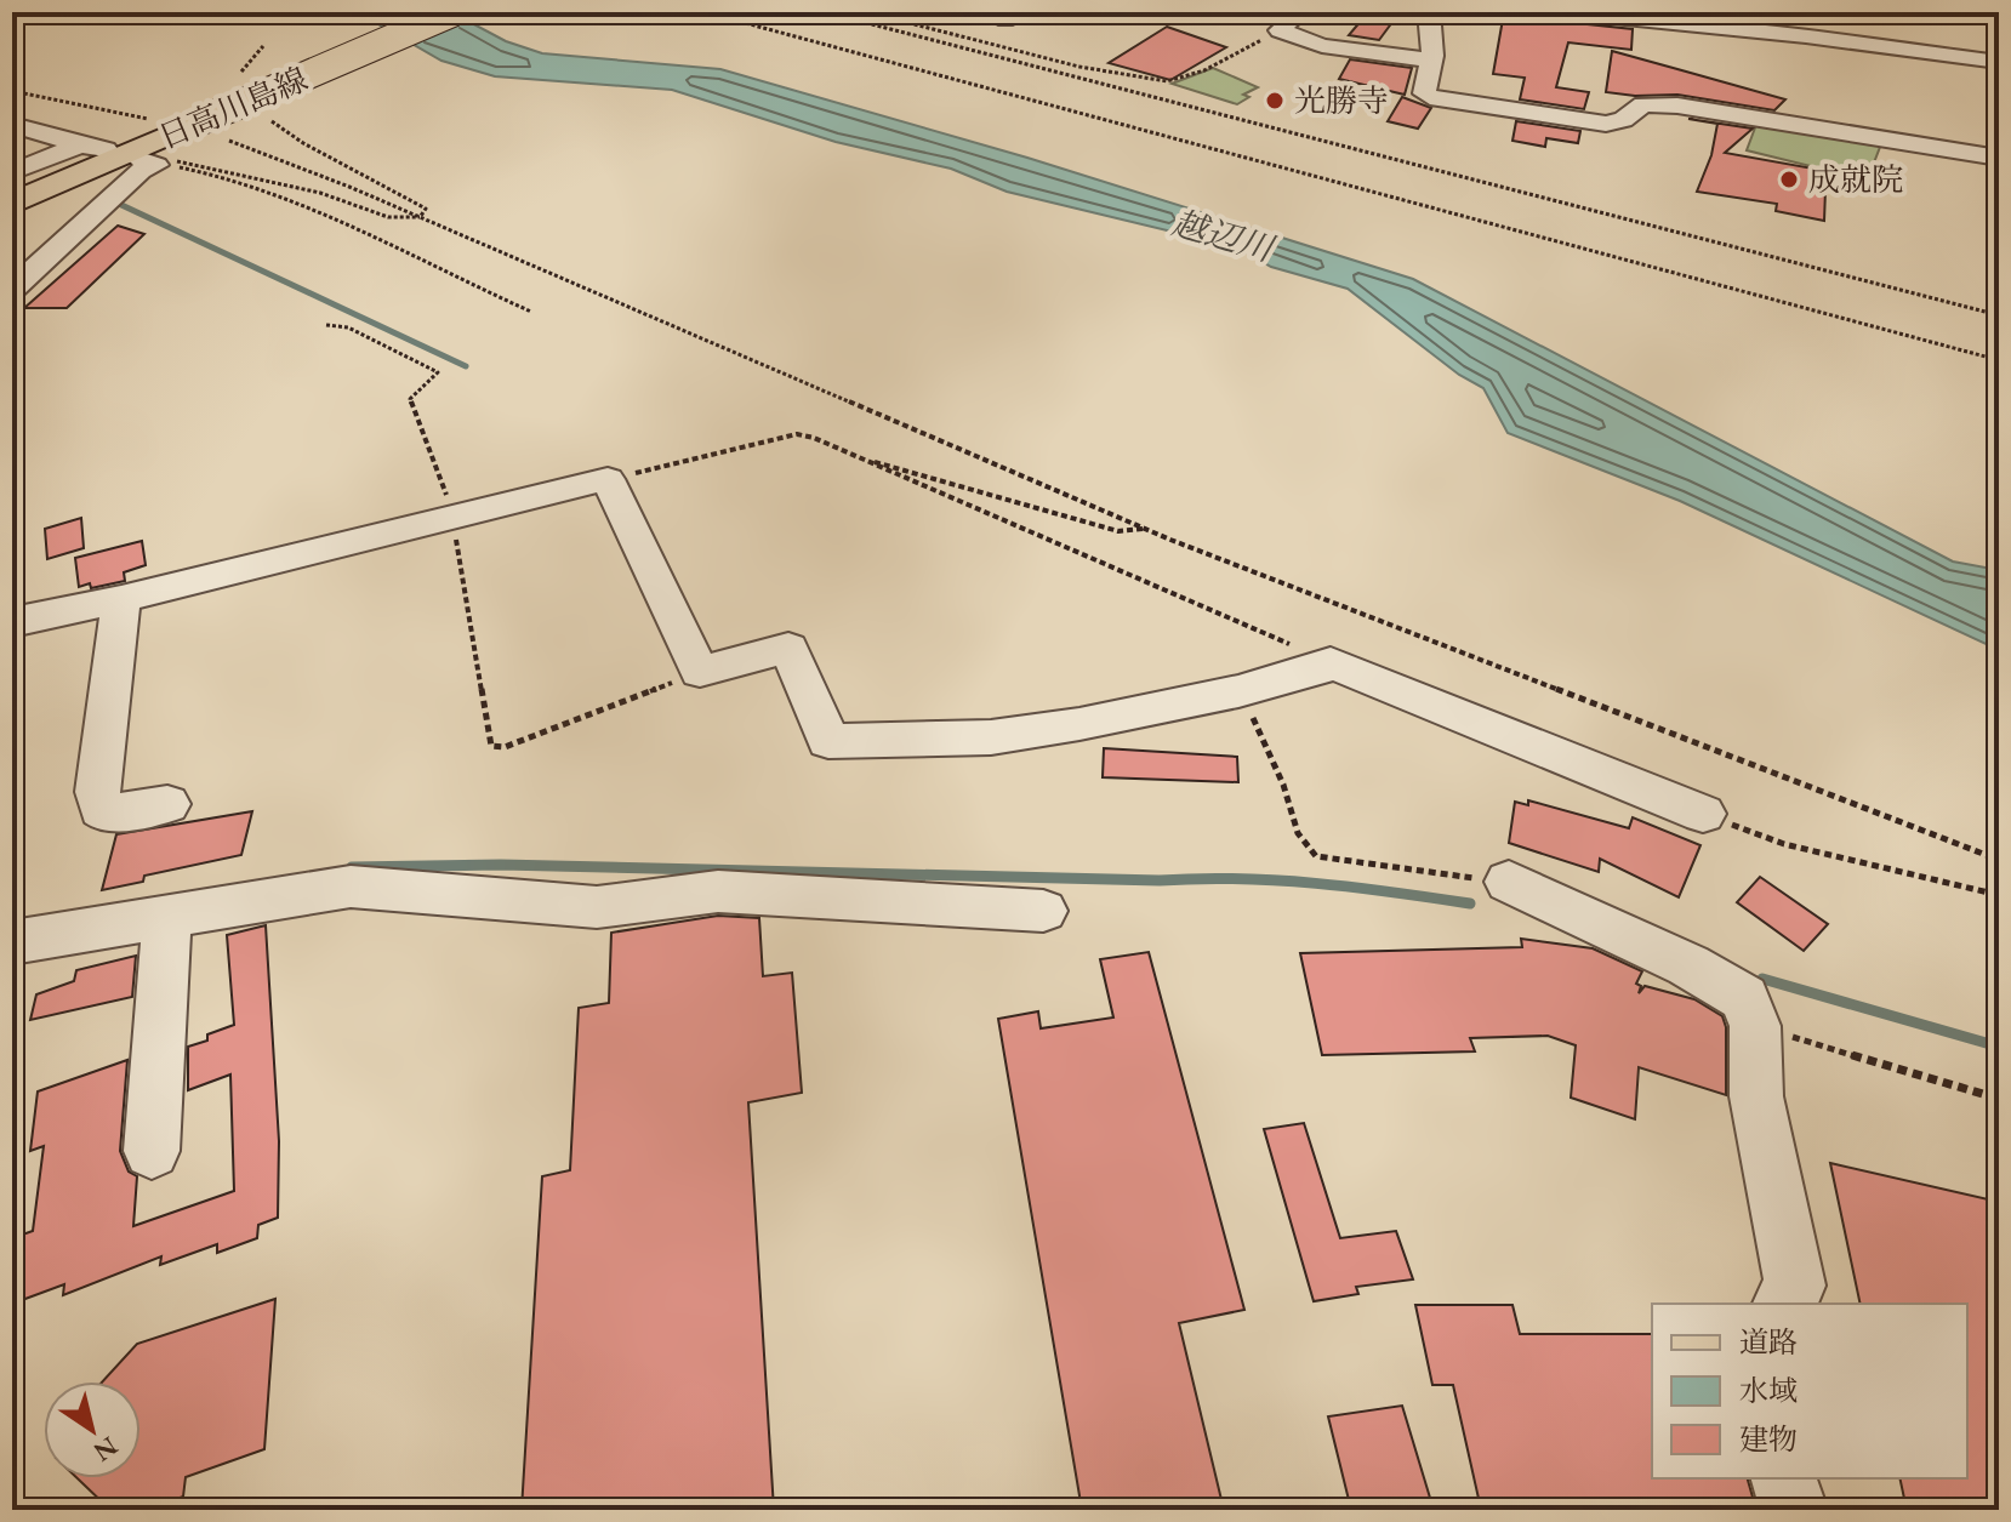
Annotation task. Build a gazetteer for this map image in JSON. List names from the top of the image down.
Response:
{
  "streets": {
    "main road": ["日高川島線"]
  },
  "water": ["越辺川"],
  "places": ["光勝寺", "成就院"],
  "legend": ["道路", "水域", "建物"],
  "north": "bottom right"
}
